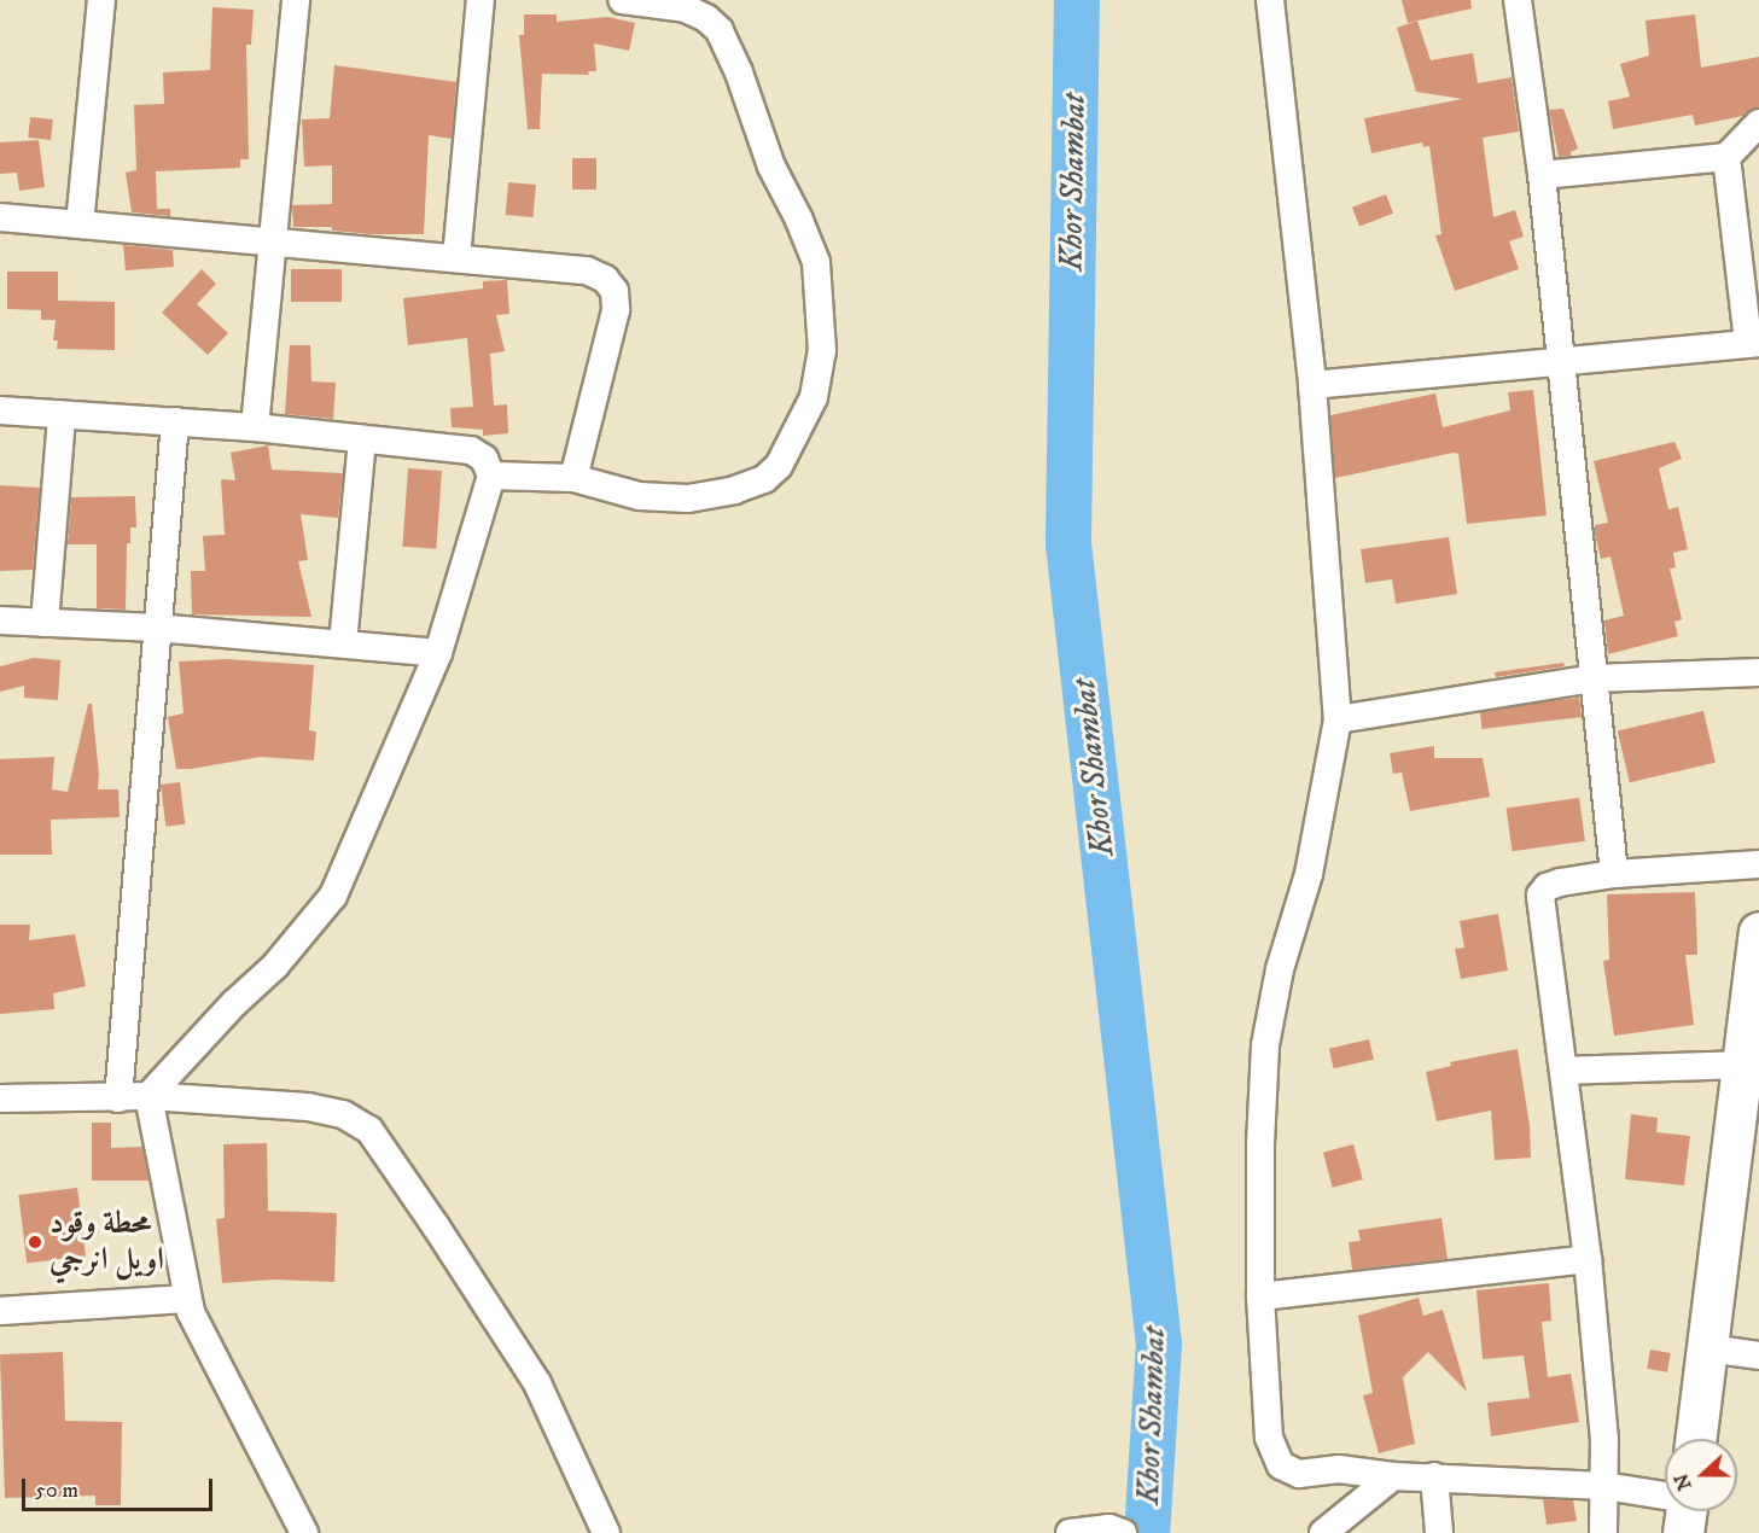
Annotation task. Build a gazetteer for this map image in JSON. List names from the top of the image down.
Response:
{
  "water": ["Khor Shambat"],
  "places": ["محطة وقود اويل انرجي"],
  "scale_bar": "50 m",
  "north": "left"
}
